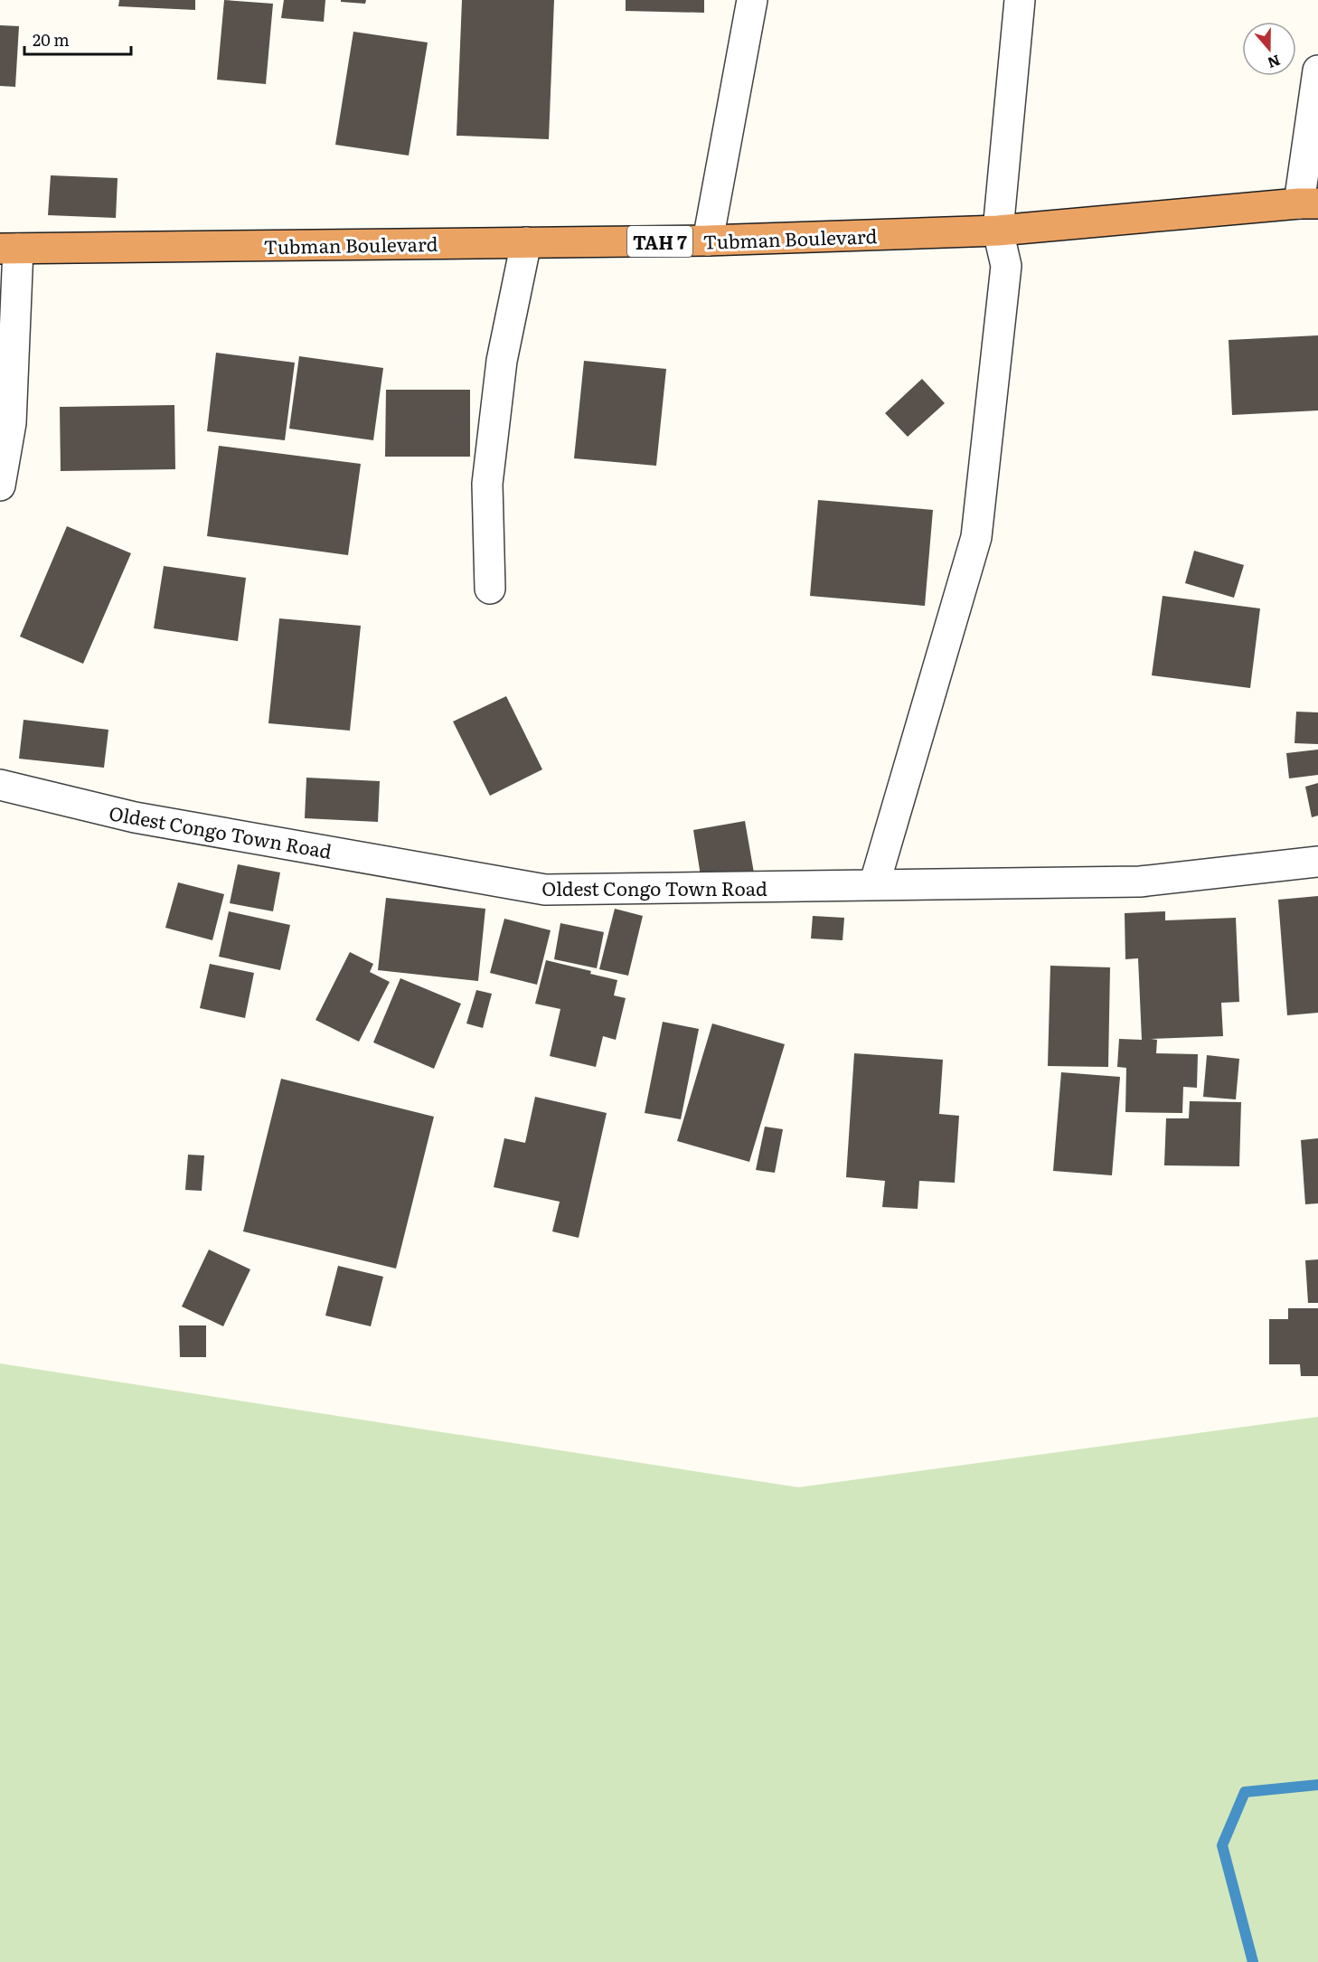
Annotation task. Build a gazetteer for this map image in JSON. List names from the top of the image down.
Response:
{
  "streets": {
    "highway": ["Tubman Boulevard", "TAH 7"],
    "street": ["Oldest Congo Town Road"]
  },
  "scale_bar": "20 m",
  "north": "bottom"
}
